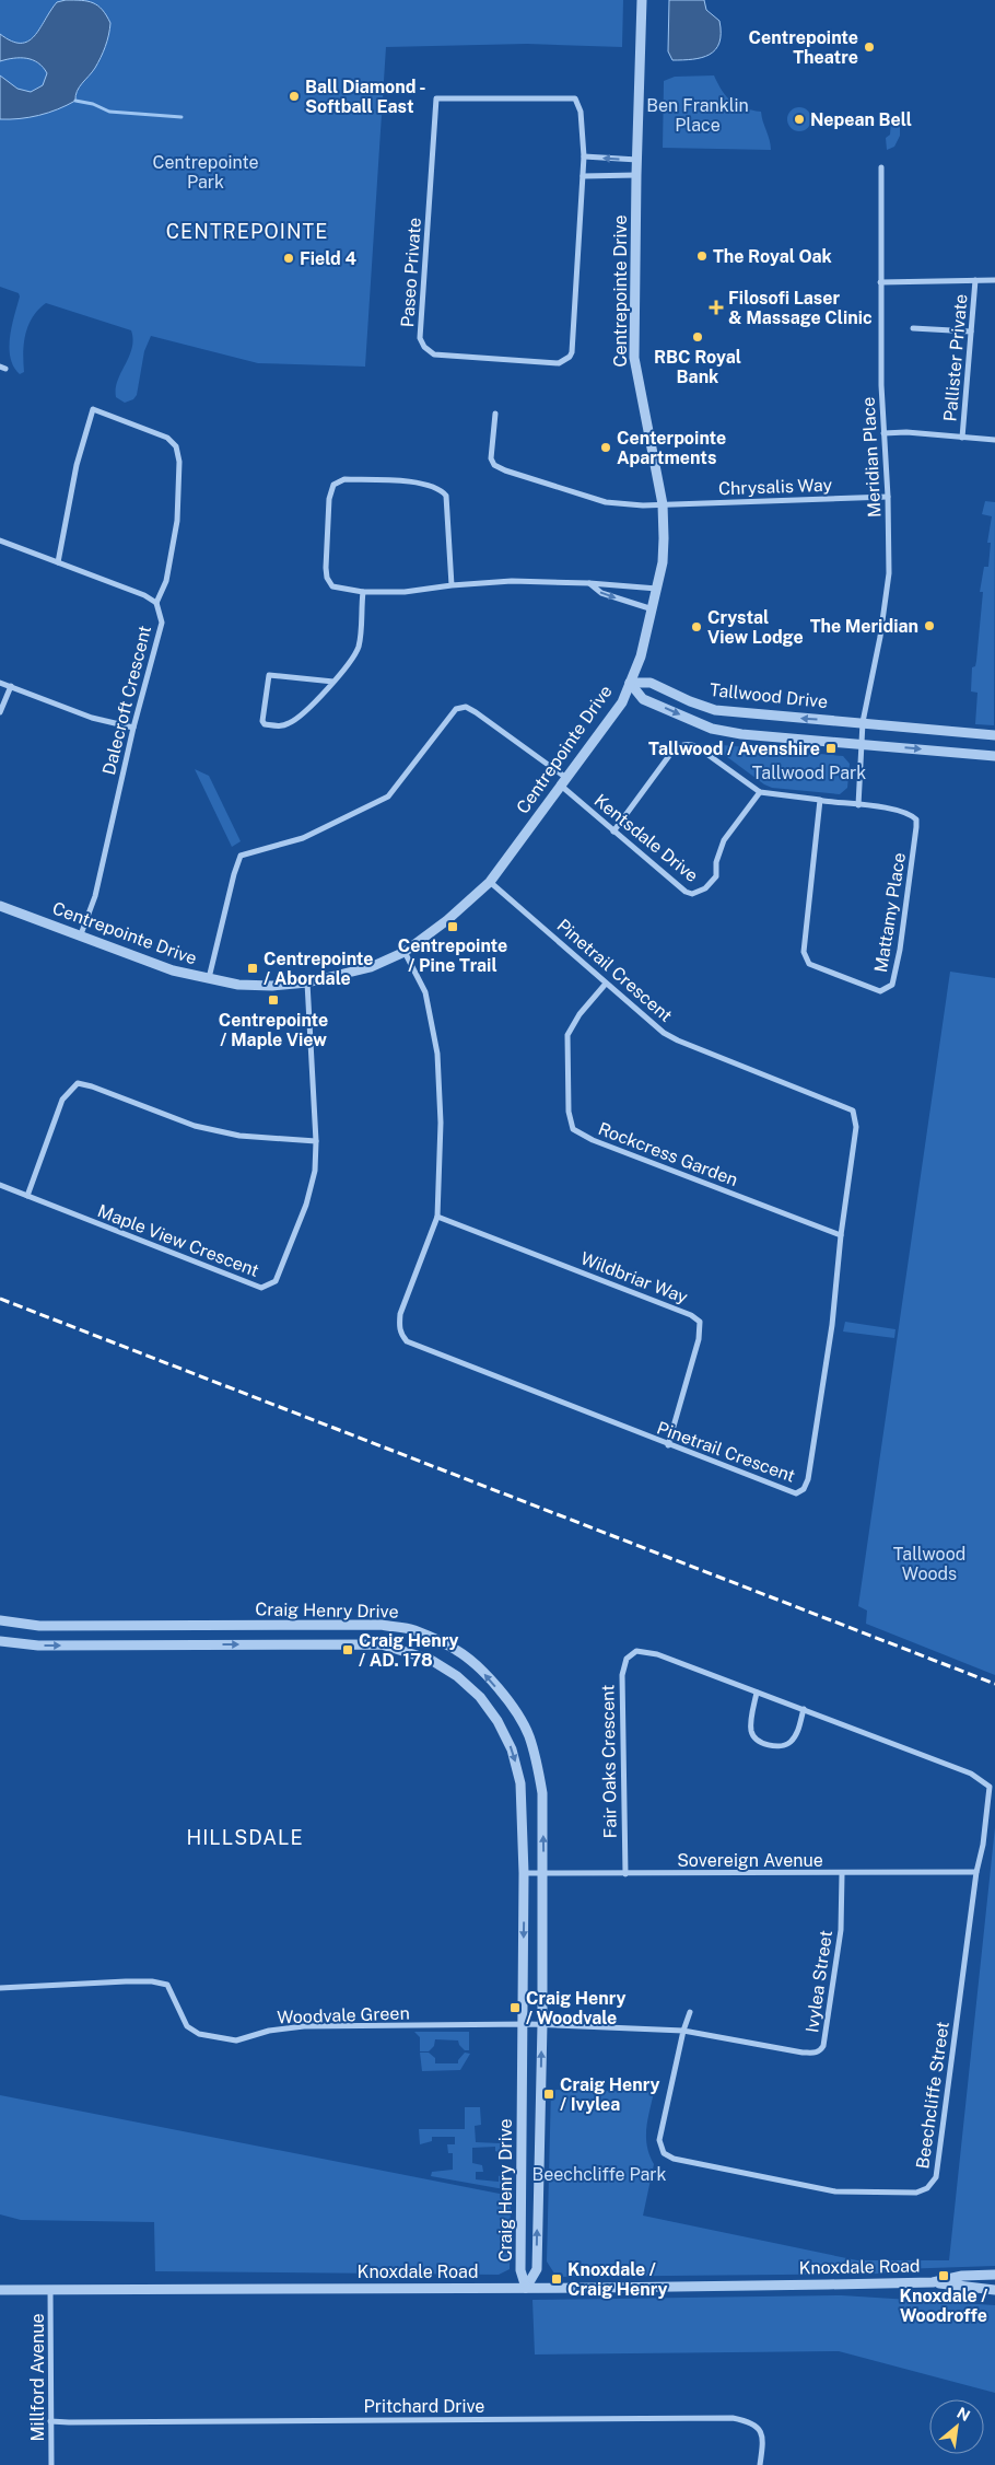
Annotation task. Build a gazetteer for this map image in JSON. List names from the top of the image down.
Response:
{
  "streets": {
    "street": [
      "Paseo Private",
      "Centrepointe Drive",
      "Pallister Private",
      "Meridian Place",
      "Chrysalis Way",
      "Tallwood Drive",
      "Dalecroft Crescent",
      "Kentsdale Drive",
      "Mattamy Place",
      "Pinetrail Crescent",
      "Rockcress Garden",
      "Maple View Crescent",
      "Wildbriar Way",
      "Craig Henry Drive",
      "Fair Oaks Crescent",
      "Sovereign Avenue",
      "Ivylea Street",
      "Woodvale Green",
      "Beechcliffe Street",
      "Knoxdale Road",
      "Millford Avenue",
      "Pritchard Drive"
    ]
  },
  "crossings": [
    ["Centrepointe Drive", "Chrysalis Way"],
    ["Centrepointe Drive", "Tallwood Drive"],
    ["Centrepointe Drive", "Dalecroft Crescent"],
    ["Centrepointe Drive", "Kentsdale Drive"],
    ["Centrepointe Drive", "Pinetrail Crescent"],
    ["Centrepointe Drive", "Maple View Crescent"],
    ["Pallister Private", "Meridian Place"],
    ["Meridian Place", "Chrysalis Way"],
    ["Meridian Place", "Tallwood Drive"],
    ["Meridian Place", "Mattamy Place"],
    ["Kentsdale Drive", "Mattamy Place"],
    ["Pinetrail Crescent", "Rockcress Garden"],
    ["Pinetrail Crescent", "Wildbriar Way"],
    ["Craig Henry Drive", "Sovereign Avenue"],
    ["Craig Henry Drive", "Ivylea Street"],
    ["Craig Henry Drive", "Woodvale Green"],
    ["Craig Henry Drive", "Knoxdale Road"],
    ["Fair Oaks Crescent", "Sovereign Avenue"],
    ["Fair Oaks Crescent", "Beechcliffe Street"],
    ["Sovereign Avenue", "Ivylea Street"],
    ["Sovereign Avenue", "Beechcliffe Street"],
    ["Ivylea Street", "Woodvale Green"],
    ["Ivylea Street", "Beechcliffe Street"],
    ["Knoxdale Road", "Millford Avenue"],
    ["Millford Avenue", "Pritchard Drive"]
  ],
  "districts": ["CENTREPOINTE", "HILLSDALE"],
  "parks": [
    "Ben Franklin Place",
    "Centrepointe Park",
    "Tallwood Park",
    "Tallwood Woods",
    "Beechcliffe Park"
  ],
  "places": {
    "other": [
      "Centrepointe Theatre",
      "Ball Diamond - Softball East",
      "Nepean Bell",
      "The Royal Oak",
      "Field 4",
      "RBC Royal Bank",
      "Centerpointe Apartments",
      "The Meridian",
      "Crystal View Lodge"
    ],
    "health": ["Filosofi Laser & Massage Clinic"],
    "transit": [
      "Tallwood / Avenshire",
      "Centrepointe / Pine Trail",
      "Centrepointe / Abordale",
      "Centrepointe / Maple View",
      "Craig Henry / AD. 178",
      "Craig Henry / Woodvale",
      "Craig Henry / Ivylea",
      "Knoxdale / Woodroffe",
      "Knoxdale / Craig Henry"
    ]
  },
  "north": "top right"
}
